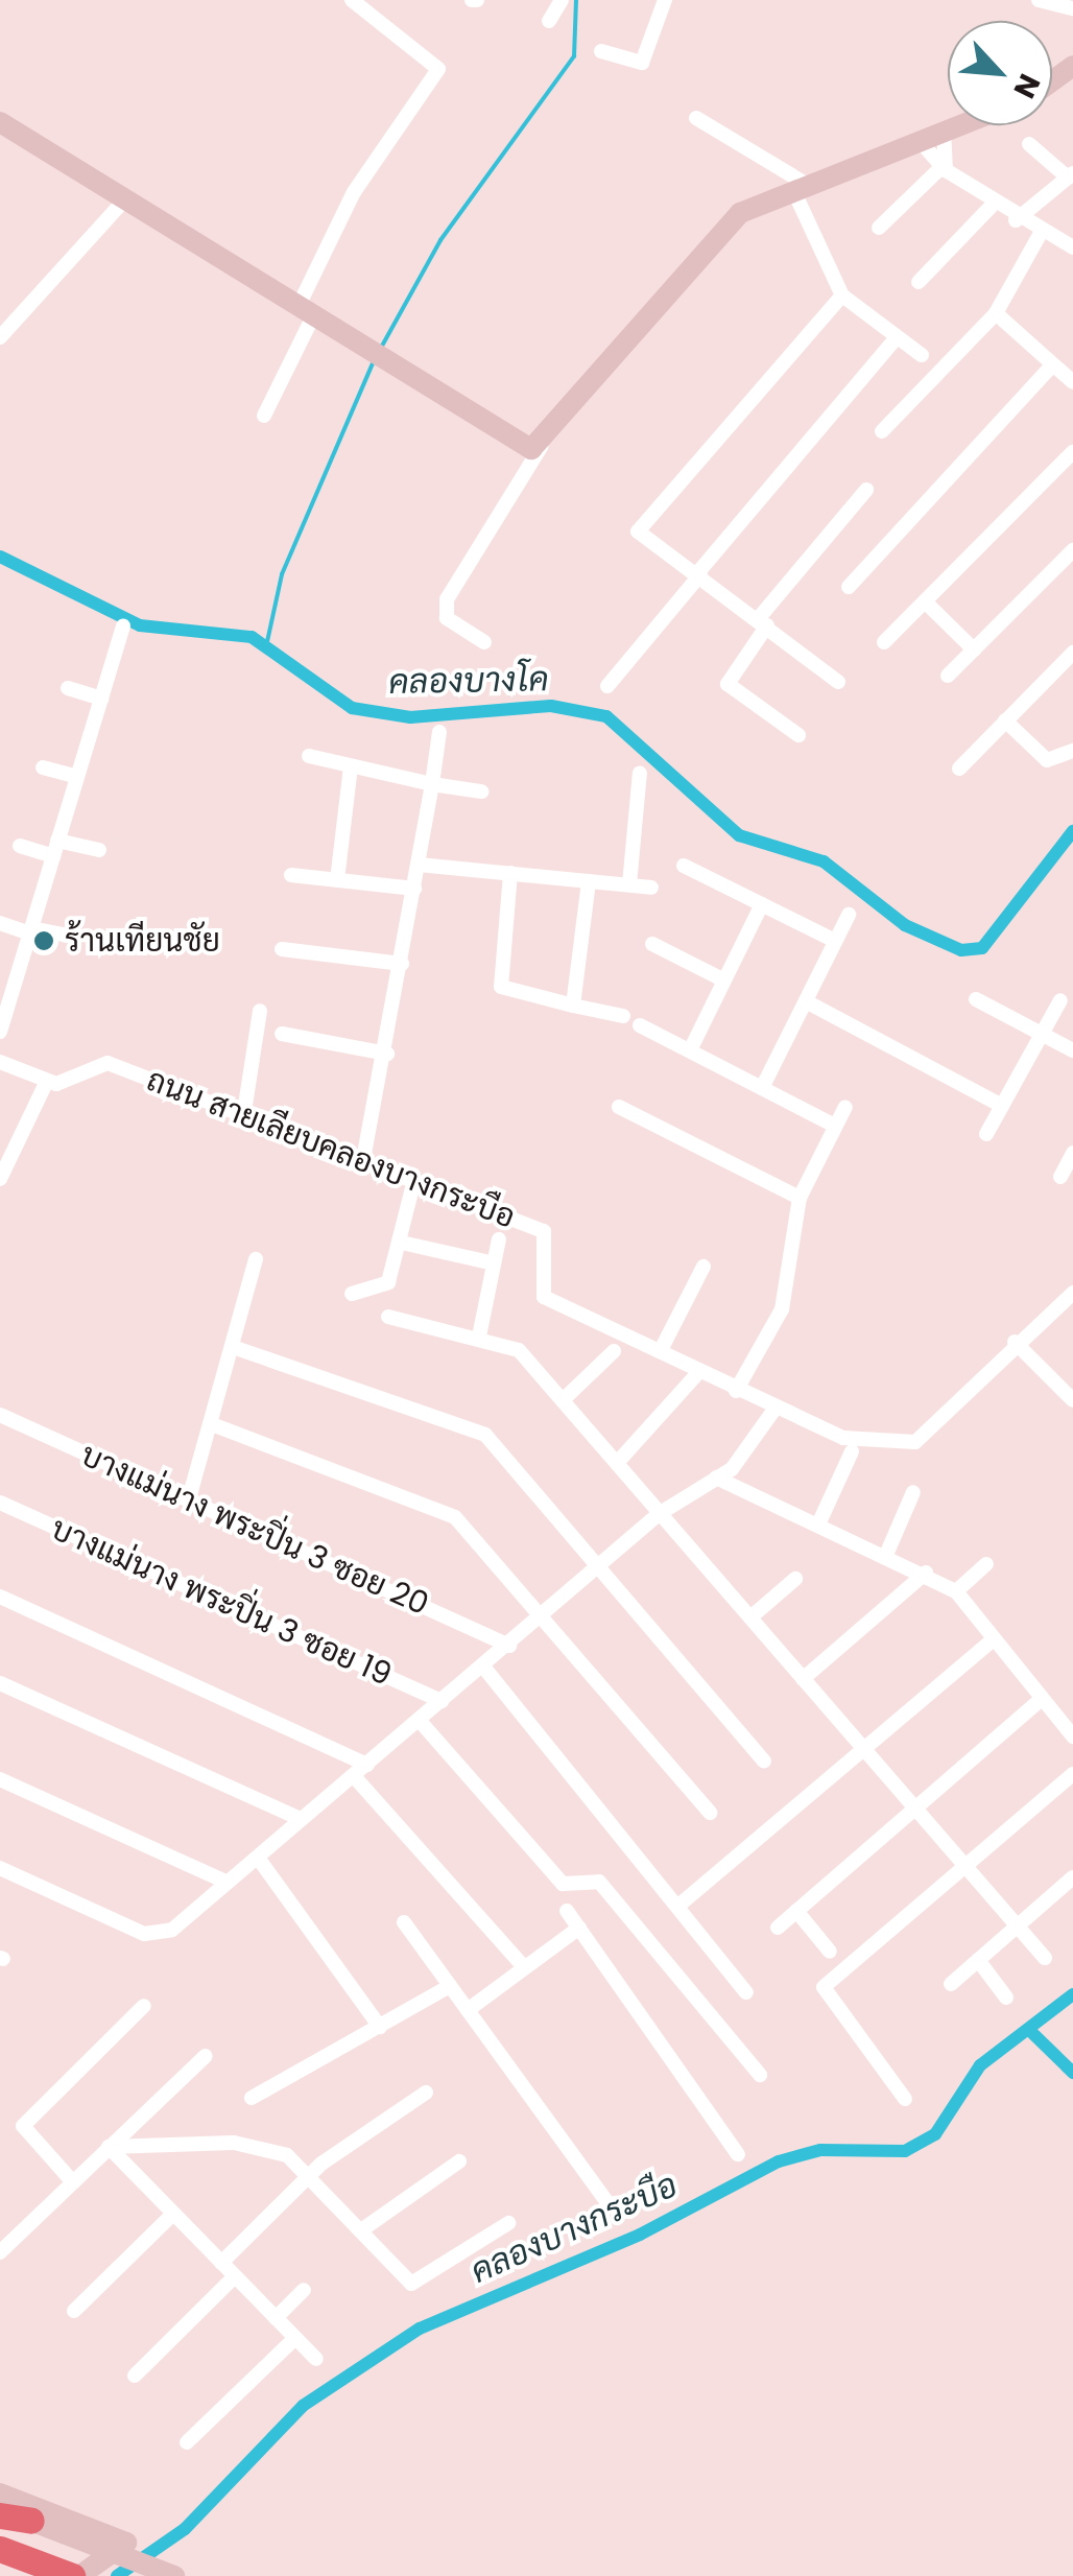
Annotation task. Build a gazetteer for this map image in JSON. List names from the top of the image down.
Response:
{
  "streets": {
    "street": ["ถนน สายเลียบคลองบางกระบือ", "บางแม่นาง พระปิ่น 3 ซอย 20", "บางแม่นาง พระปิ่น 3 ซอย 19"]
  },
  "water": ["คลองบางโค", "คลองบางกระบือ"],
  "places": ["ร้านเทียนชัย"],
  "north": "bottom right"
}
